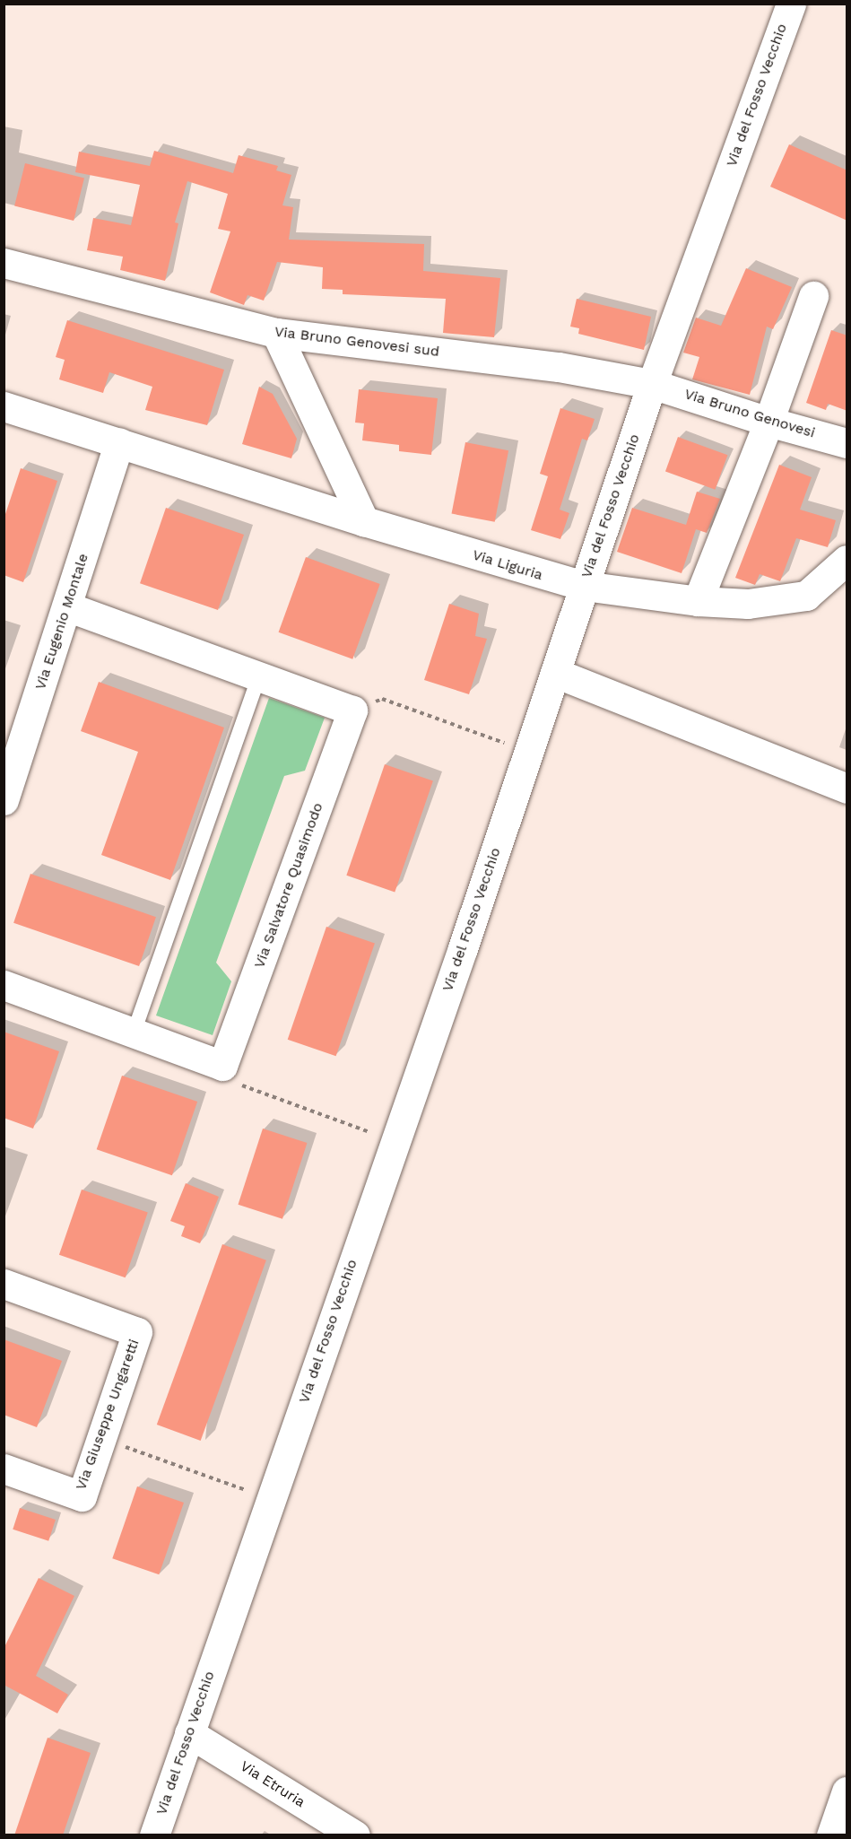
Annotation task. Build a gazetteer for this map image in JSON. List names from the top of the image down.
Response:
{
  "streets": {
    "street": [
      "Via del Fosso Vecchio",
      "Via Bruno Genovesi sud",
      "Via Bruno Genovesi",
      "Via Liguria",
      "Via Eugenio Montale",
      "Via Salvatore Quasimodo",
      "Via Giuseppe Ungaretti",
      "Via Etruria"
    ]
  },
  "crossings": [
    ["Via del Fosso Vecchio", "Via Bruno Genovesi sud"],
    ["Via del Fosso Vecchio", "Via Bruno Genovesi"],
    ["Via del Fosso Vecchio", "Via Liguria"],
    ["Via del Fosso Vecchio", "Via Etruria"],
    ["Via Bruno Genovesi sud", "Via Bruno Genovesi"]
  ]
}
